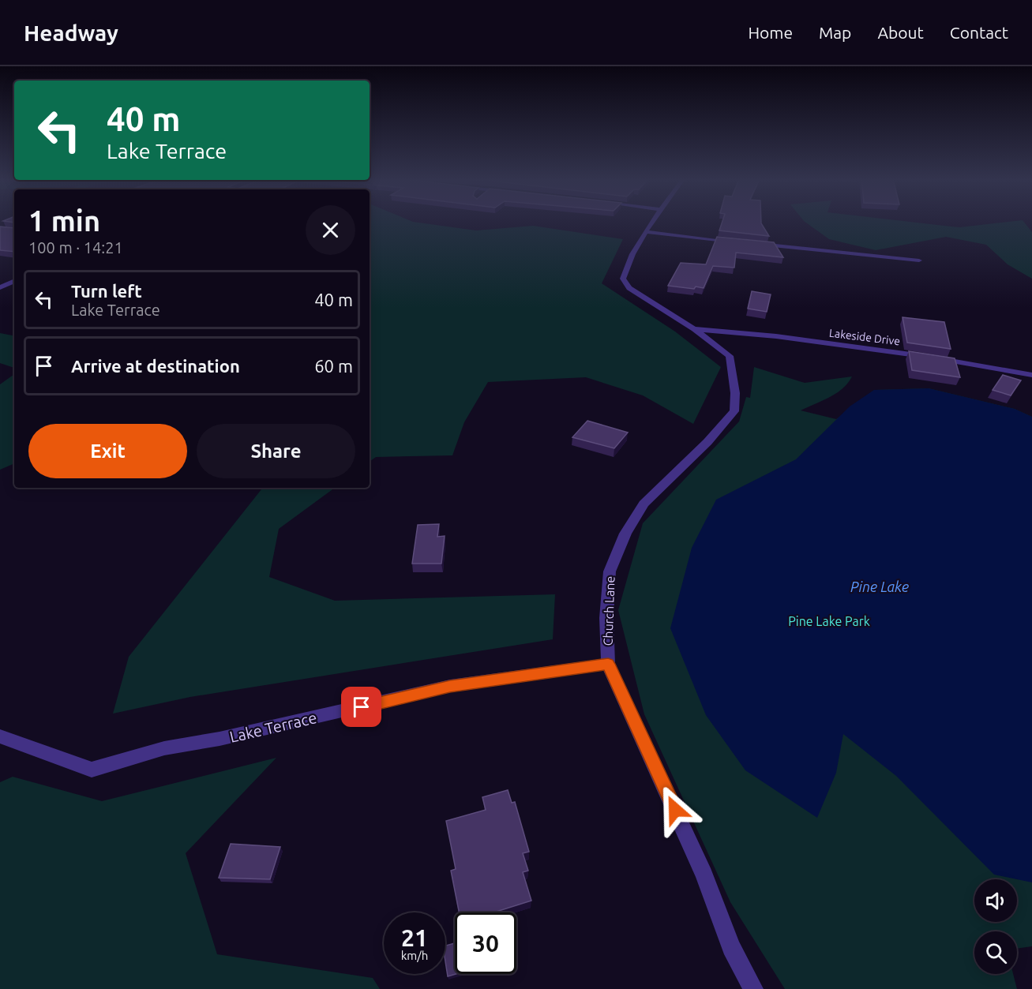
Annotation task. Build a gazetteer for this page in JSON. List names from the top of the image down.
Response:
{
  "streets": {
    "street": ["Lakeside Drive", "Church Lane", "Lake Terrace"]
  },
  "crossings": [
    ["Lakeside Drive", "Church Lane"],
    ["Church Lane", "Lake Terrace"]
  ],
  "water": ["Pine Lake"],
  "parks": ["Pine Lake Park"],
  "page": {
    "header": "Headway",
    "nav": [
      "Home",
      "Map",
      "About",
      "Contact"
    ],
    "turn": ["40 m", "Lake Terrace"],
    "heading": ["1 min", "100 m · 14:21"],
    "list": [
      {
        "name": "Turn left",
        "note": "Lake Terrace",
        "value": "40 m"
      },
      {
        "name": "Arrive at destination",
        "value": "60 m"
      }
    ],
    "buttons": ["Exit", "Share"],
    "speed": "21 km/h",
    "limit": "30"
  }
}
